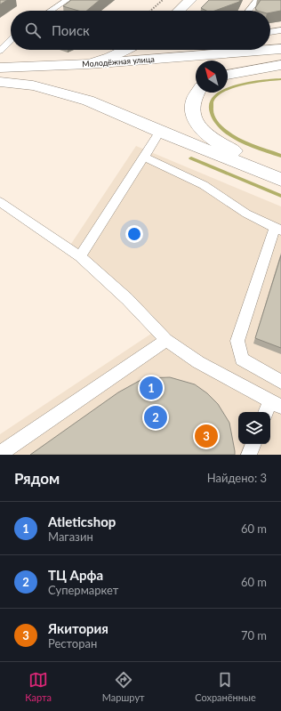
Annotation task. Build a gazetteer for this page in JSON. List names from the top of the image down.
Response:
{
  "streets": {
    "main road": ["Молодёжная улица"]
  },
  "north": "top left",
  "page": {
    "search": "Поиск",
    "pins": ["1", "2", "3"],
    "heading": ["Рядом", "Найдено: 3"],
    "list": [
      {
        "mark": "1",
        "name": "Atleticshop",
        "note": "Магазин",
        "value": "60 m"
      },
      {
        "mark": "2",
        "name": "ТЦ Арфа",
        "note": "Супермаркет",
        "value": "60 m"
      },
      {
        "mark": "3",
        "name": "Якитория",
        "note": "Ресторан",
        "value": "70 m"
      }
    ],
    "nav": ["Карта", "Маршрут", "Сохранённые"]
  }
}
